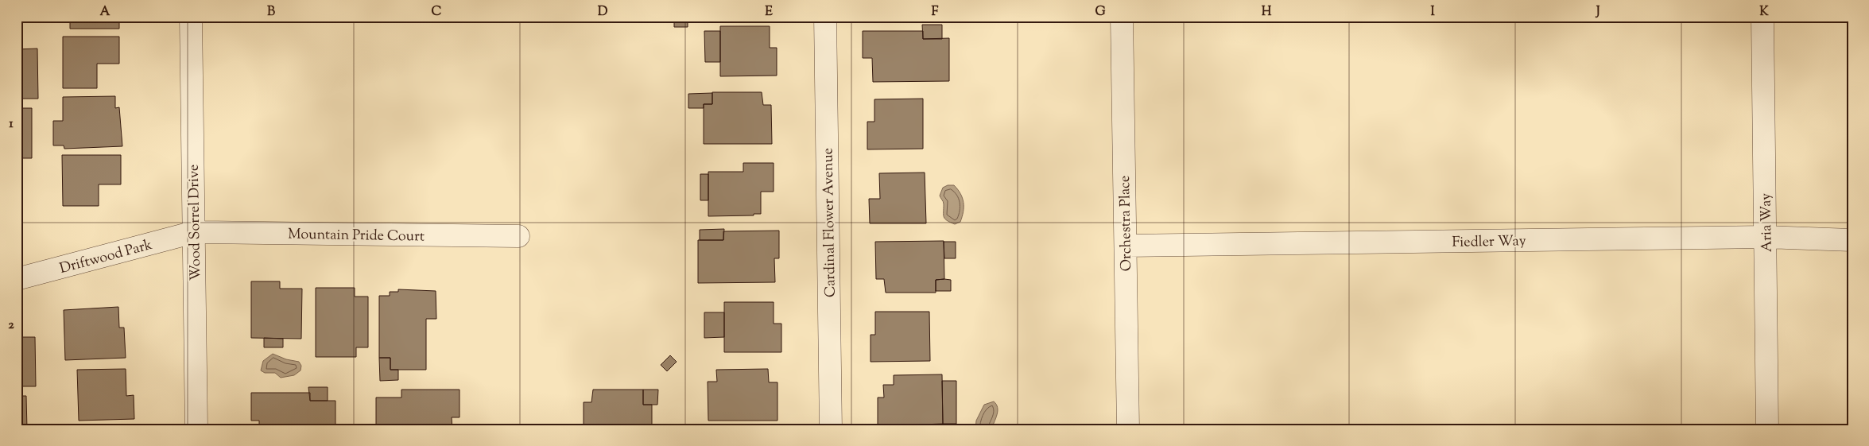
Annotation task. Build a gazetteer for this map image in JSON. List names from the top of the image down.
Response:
{
  "streets": {
    "street": [
      "Wood Sorrel Drive",
      "Cardinal Flower Avenue",
      "Aria Way",
      "Orchestra Place",
      "Mountain Pride Court",
      "Fiedler Way",
      "Driftwood Park"
    ]
  },
  "crossings": [
    ["Wood Sorrel Drive", "Mountain Pride Court"],
    ["Wood Sorrel Drive", "Driftwood Park"],
    ["Aria Way", "Fiedler Way"],
    ["Orchestra Place", "Fiedler Way"],
    ["Mountain Pride Court", "Driftwood Park"]
  ],
  "grid": {
    "columns": [
      "A",
      "B",
      "C",
      "D",
      "E",
      "F",
      "G",
      "H",
      "I",
      "J",
      "K"
    ],
    "rows": ["1", "2"]
  }
}
